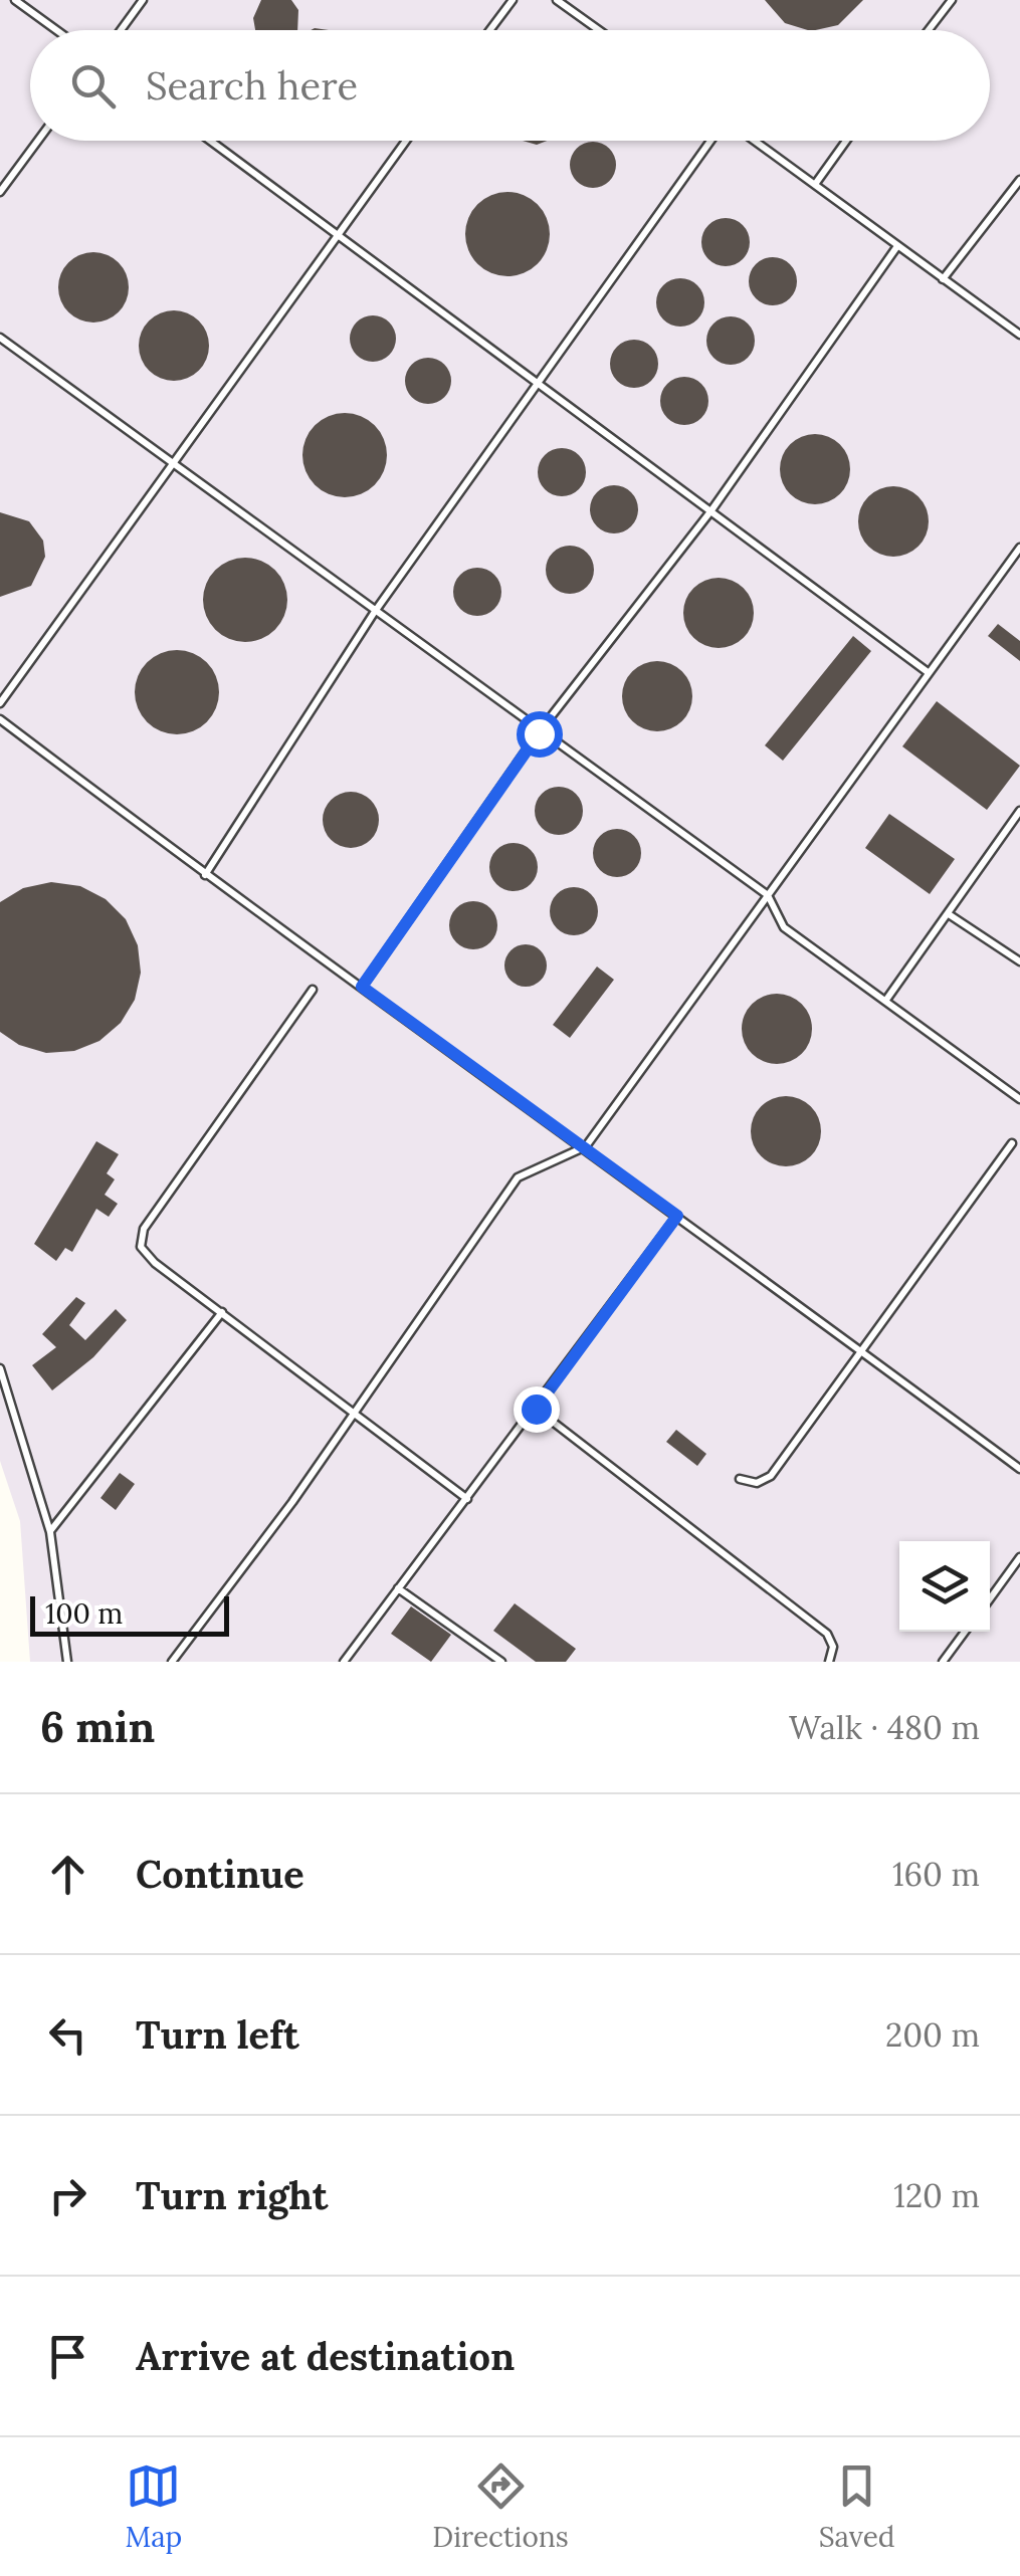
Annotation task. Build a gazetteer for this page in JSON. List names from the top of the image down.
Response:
{
  "scale_bar": "100 m",
  "page": {
    "search": "Search here",
    "scale": "100 m",
    "heading": ["6 min", "Walk · 480 m"],
    "list": [
      ["Continue", "160 m"],
      ["Turn left", "200 m"],
      ["Turn right", "120 m"],
      "Arrive at destination"
    ],
    "nav": ["Map", "Directions", "Saved"]
  }
}
